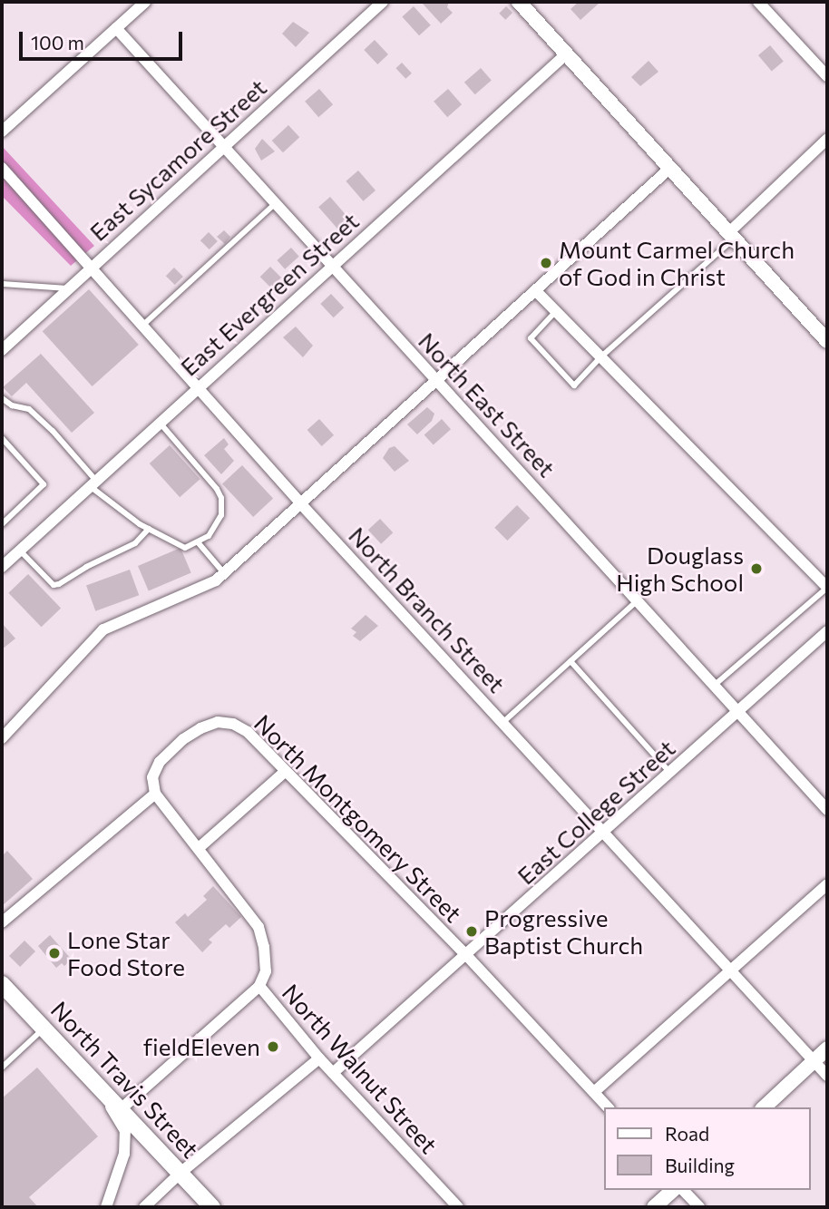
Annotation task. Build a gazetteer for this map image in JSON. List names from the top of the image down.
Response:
{
  "streets": {
    "main road": ["North Travis Street"],
    "street": [
      "East Sycamore Street",
      "East Evergreen Street",
      "North East Street",
      "North Branch Street",
      "East College Street",
      "North Montgomery Street",
      "North Walnut Street"
    ]
  },
  "crossings": [
    ["East Sycamore Street", "North East Street"],
    ["East Sycamore Street", "North Branch Street"],
    ["East Evergreen Street", "North East Street"],
    ["East Evergreen Street", "North Branch Street"],
    ["North East Street", "East College Street"],
    ["North Branch Street", "East College Street"],
    ["East College Street", "North Montgomery Street"],
    ["East College Street", "North Walnut Street"],
    ["North Montgomery Street", "North Walnut Street"]
  ],
  "places": [
    "Mount Carmel Church of God in Christ",
    "Douglass High School",
    "Progressive Baptist Church",
    "Lone Star Food Store",
    "fieldEleven"
  ],
  "legend": ["Road", "Building"],
  "scale_bar": "100 m"
}
